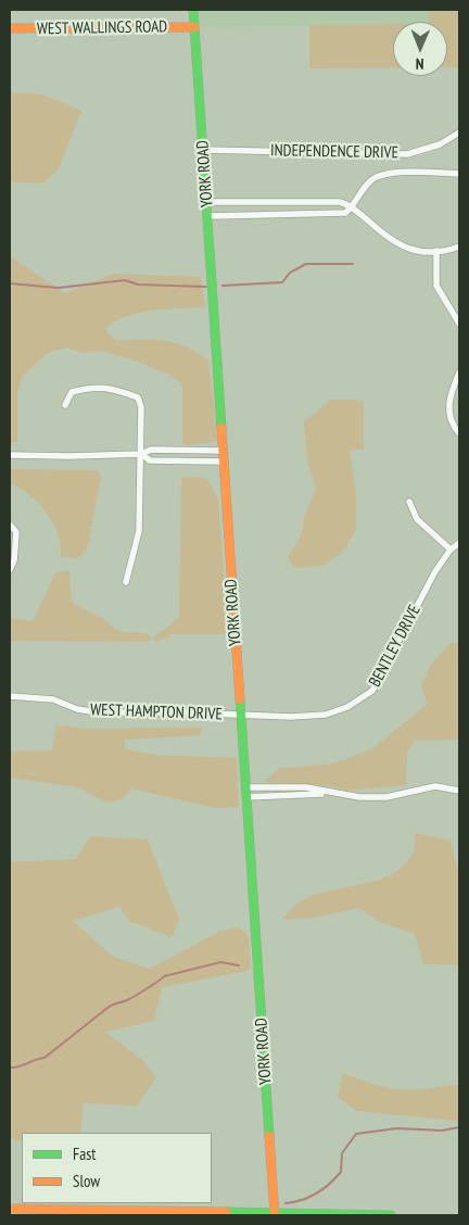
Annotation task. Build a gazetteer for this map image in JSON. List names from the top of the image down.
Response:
{
  "streets": {
    "street": [
      "WEST WALLINGS ROAD",
      "INDEPENDENCE DRIVE",
      "YORK ROAD",
      "BENTLEY DRIVE",
      "WEST HAMPTON DRIVE"
    ]
  },
  "crossings": [
    ["WEST WALLINGS ROAD", "YORK ROAD"],
    ["INDEPENDENCE DRIVE", "YORK ROAD"],
    ["YORK ROAD", "BENTLEY DRIVE"],
    ["YORK ROAD", "WEST HAMPTON DRIVE"],
    ["BENTLEY DRIVE", "WEST HAMPTON DRIVE"]
  ],
  "legend": ["Fast", "Slow"],
  "north": "bottom"
}
